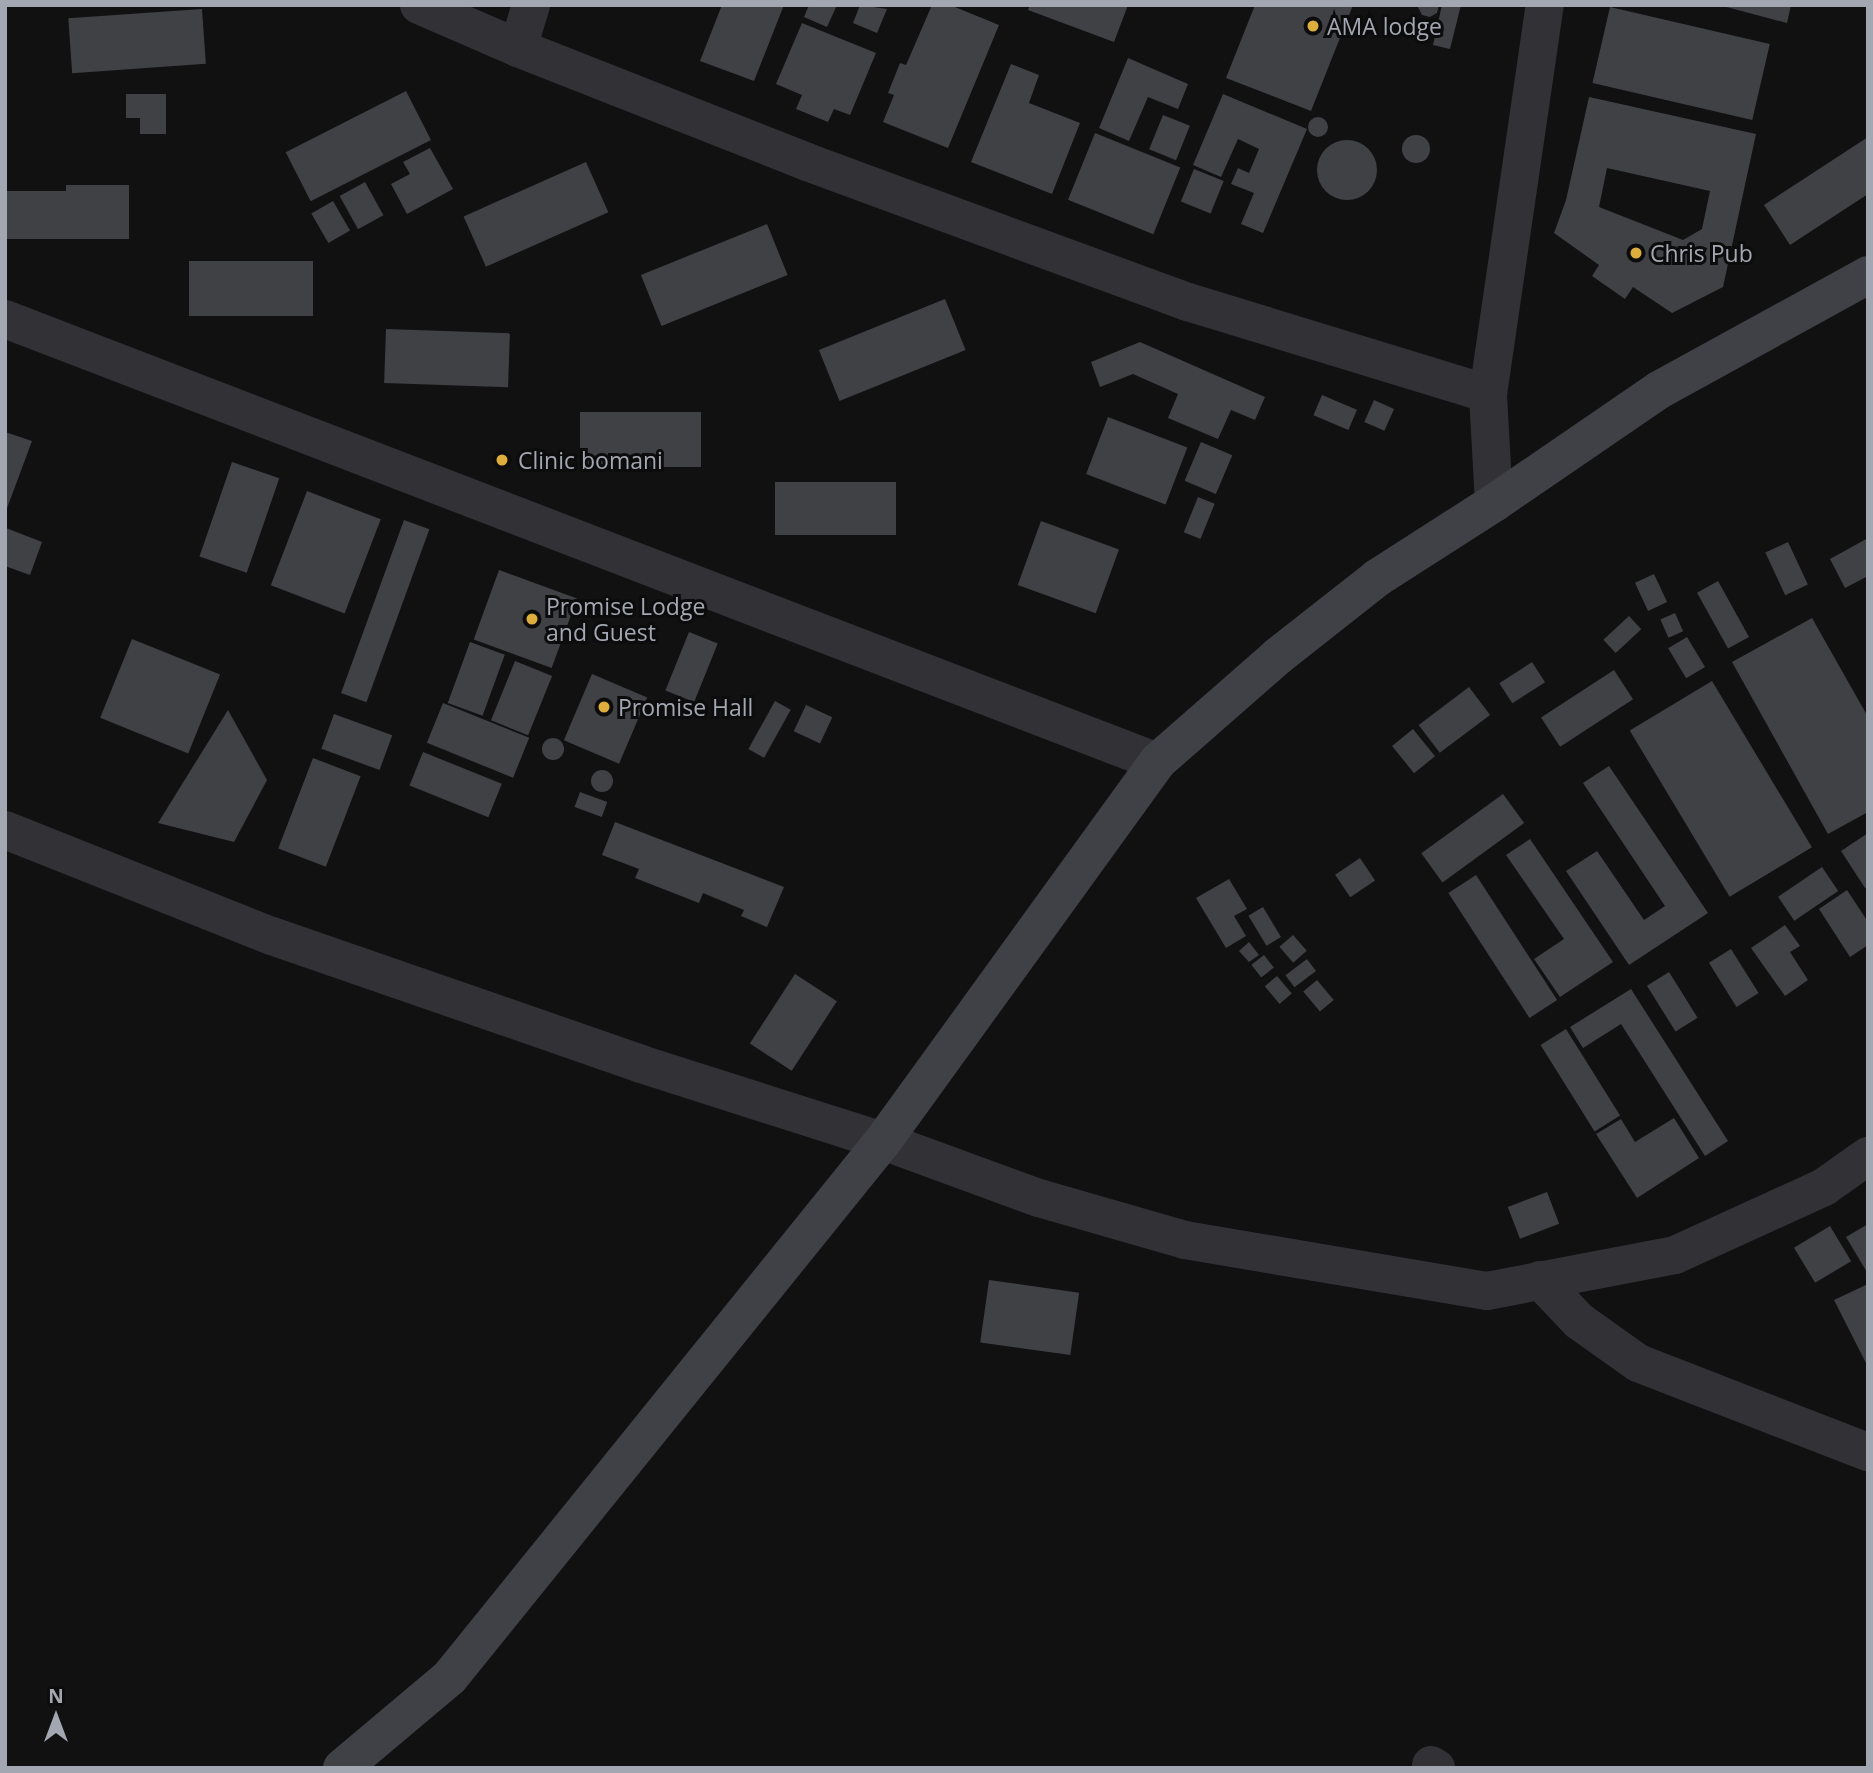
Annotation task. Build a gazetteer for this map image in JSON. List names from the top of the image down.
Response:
{
  "places": [
    "AMA lodge",
    "Chris Pub",
    "Clinic bomani",
    "Promise Lodge and Guest",
    "Promise Hall"
  ],
  "north": "top"
}
